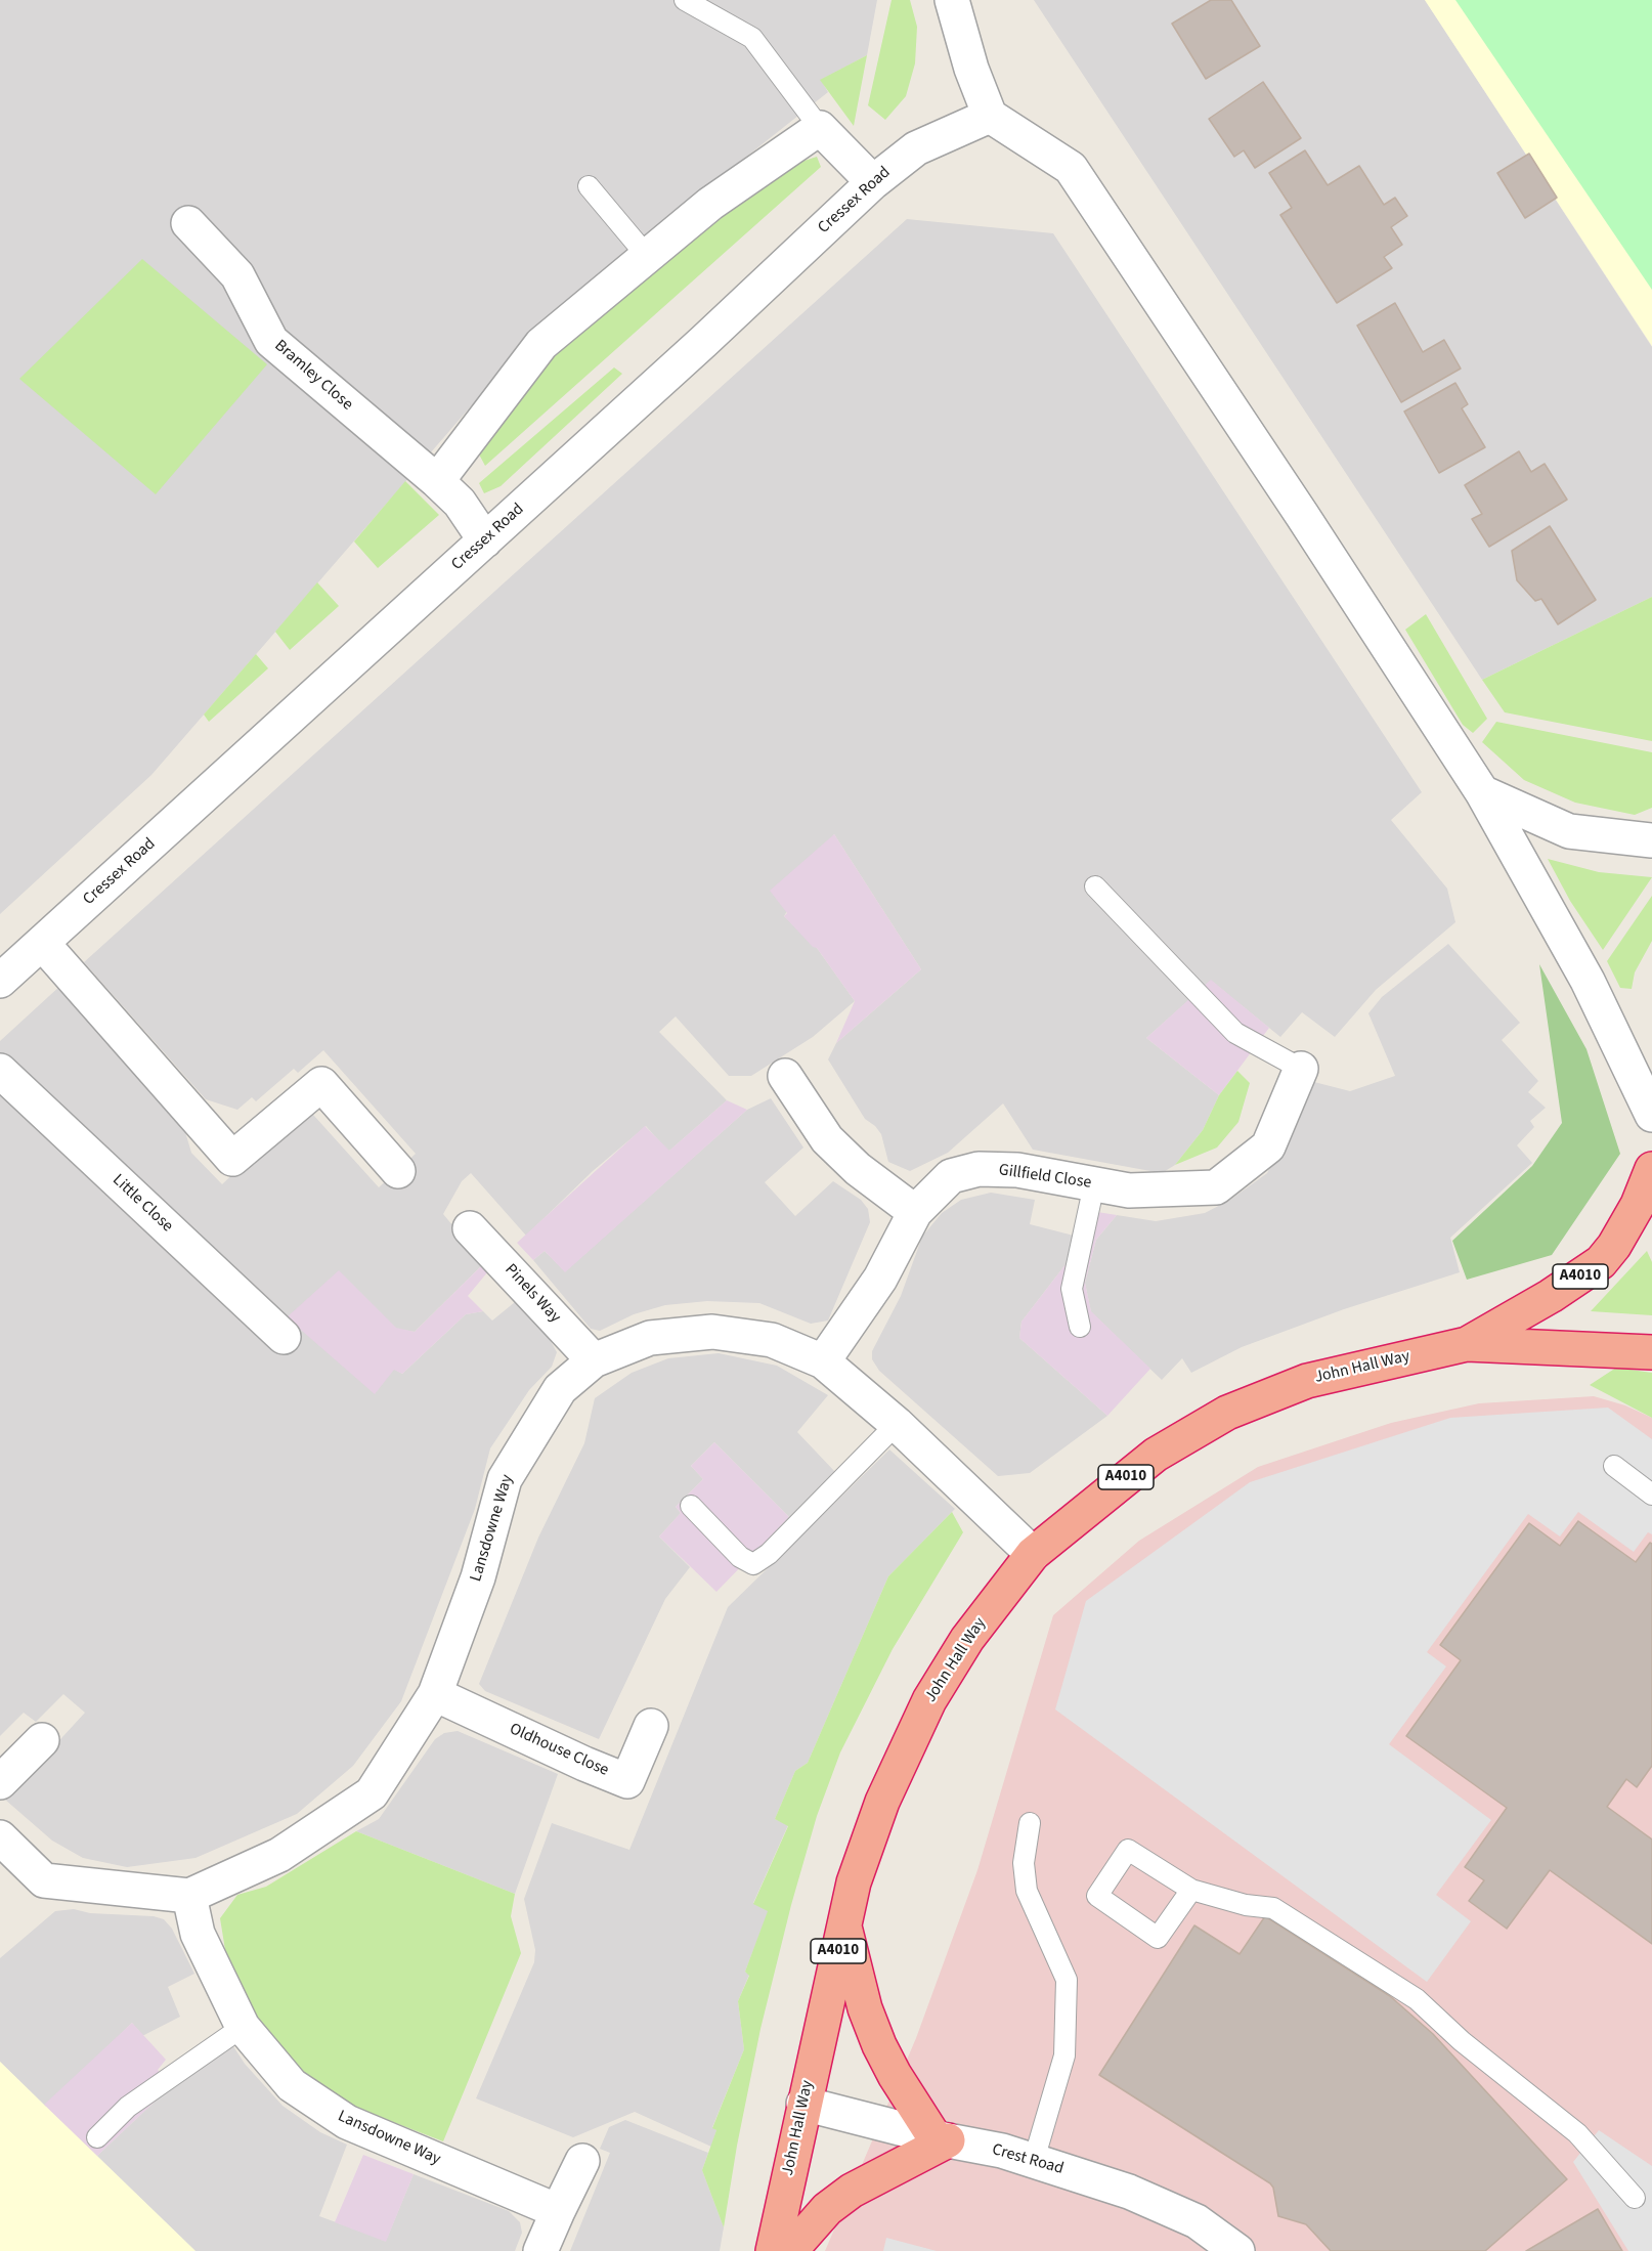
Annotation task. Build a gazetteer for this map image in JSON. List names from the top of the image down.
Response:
{
  "streets": {
    "highway": ["A4010", "John Hall Way"],
    "street": [
      "Cressex Road",
      "Bramley Close",
      "Gillfield Close",
      "Little Close",
      "Pinels Way",
      "Lansdowne Way",
      "Oldhouse Close",
      "Crest Road"
    ]
  },
  "crossings": [
    ["Cressex Road", "Bramley Close"],
    ["Gillfield Close", "Lansdowne Way"],
    ["Pinels Way", "Lansdowne Way"],
    ["John Hall Way", "Lansdowne Way"],
    ["John Hall Way", "Crest Road"],
    ["Lansdowne Way", "Oldhouse Close"]
  ]
}
